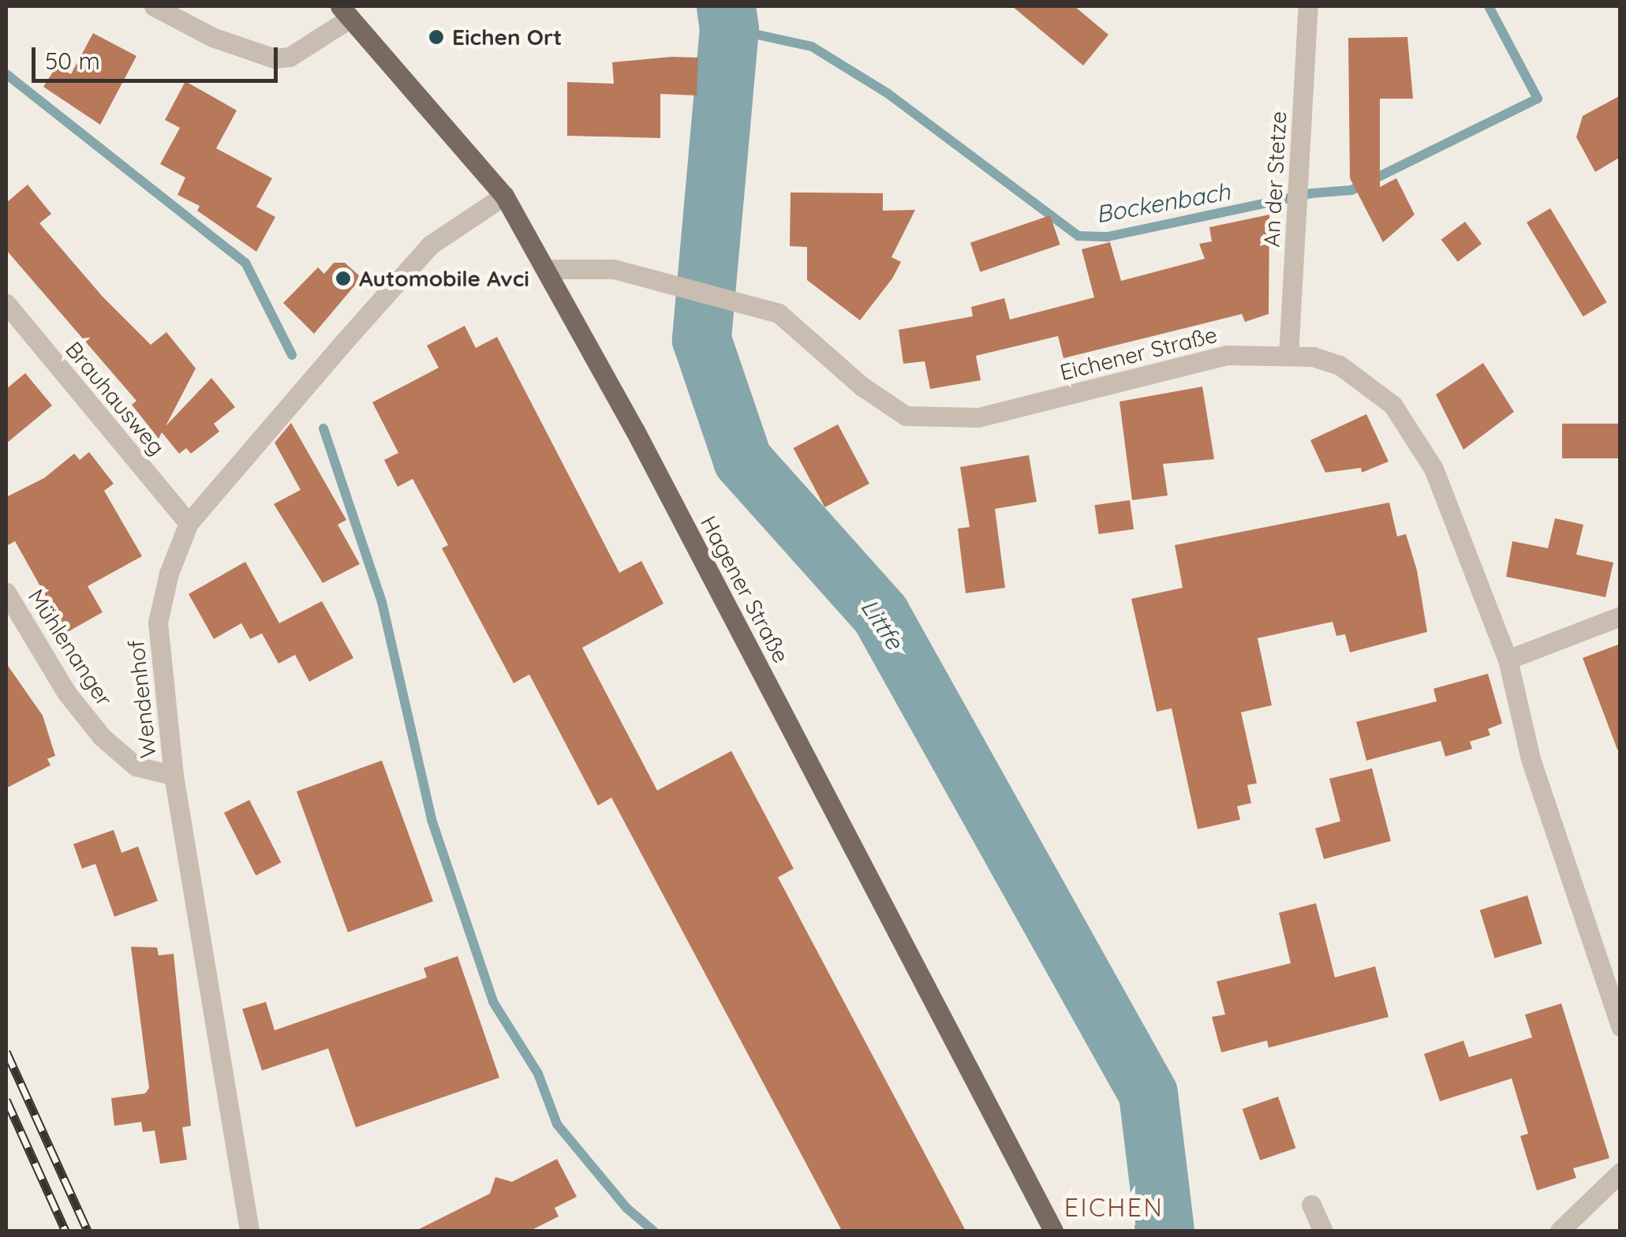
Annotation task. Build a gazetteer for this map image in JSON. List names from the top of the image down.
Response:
{
  "streets": {
    "main road": ["Hagener Straße"],
    "street": [
      "An der Stetze",
      "Eichener Straße",
      "Brauhausweg",
      "Mühlenanger",
      "Wendenhof"
    ]
  },
  "crossings": [
    ["An der Stetze", "Eichener Straße"],
    ["Eichener Straße", "Hagener Straße"],
    ["Brauhausweg", "Wendenhof"],
    ["Hagener Straße", "Wendenhof"],
    ["Mühlenanger", "Wendenhof"]
  ],
  "districts": ["EICHEN"],
  "water": ["Bockenbach", "Littfe"],
  "places": ["Eichen Ort", "Automobile Avci"],
  "scale_bar": "50 m"
}
